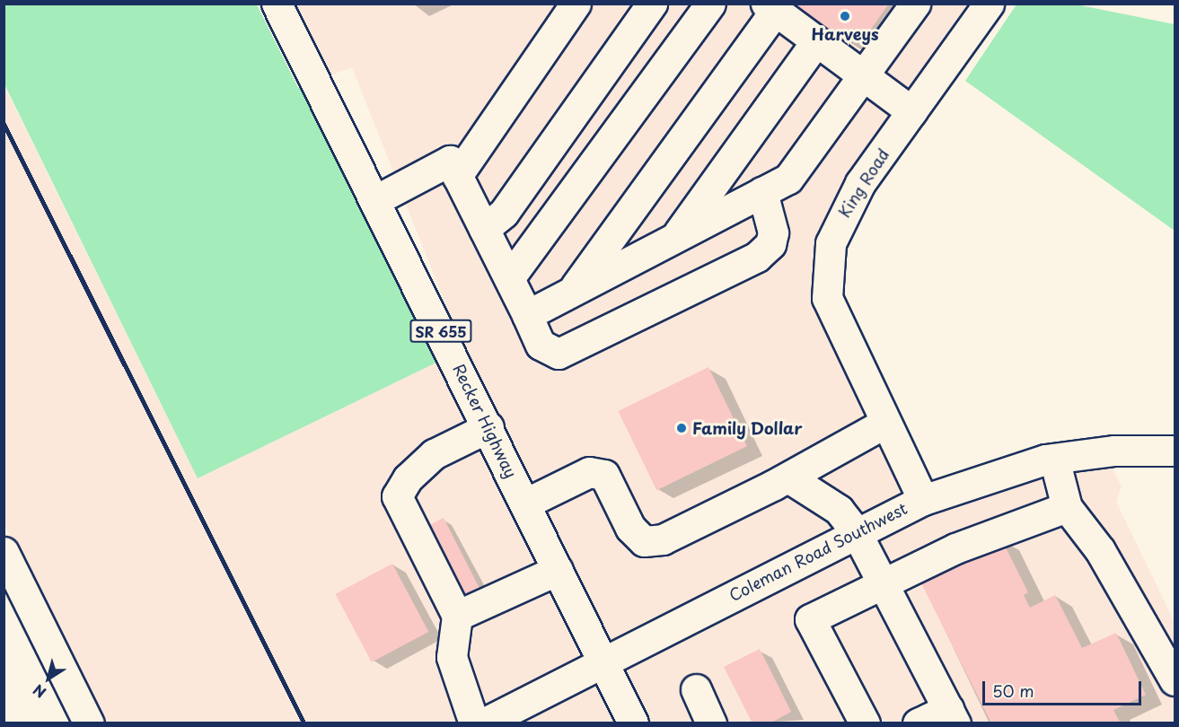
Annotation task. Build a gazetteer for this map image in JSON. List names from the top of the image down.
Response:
{
  "streets": {
    "street": [
      "King Road",
      "SR 655",
      "Recker Highway",
      "Coleman Road Southwest"
    ]
  },
  "crossings": [
    ["King Road", "Coleman Road Southwest"],
    ["Recker Highway", "Coleman Road Southwest"]
  ],
  "places": ["Harveys", "Family Dollar"],
  "scale_bar": "50 m",
  "north": "bottom left"
}
